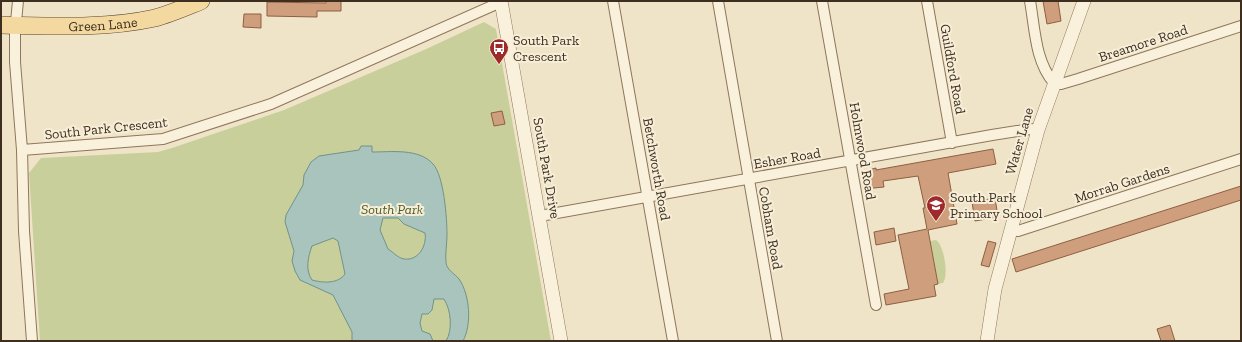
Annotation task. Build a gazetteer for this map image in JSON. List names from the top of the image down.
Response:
{
  "streets": {
    "main road": ["Green Lane"],
    "street": [
      "Breamore Road",
      "Guildford Road",
      "South Park Crescent",
      "Water Lane",
      "Holmwood Road",
      "Esher Road",
      "South Park Drive",
      "Betchworth Road",
      "Morrab Gardens",
      "Cobham Road"
    ]
  },
  "crossings": [
    ["Breamore Road", "Water Lane"],
    ["Guildford Road", "Esher Road"],
    ["South Park Crescent", "South Park Drive"],
    ["Water Lane", "Esher Road"],
    ["Water Lane", "Morrab Gardens"],
    ["Holmwood Road", "Esher Road"],
    ["Esher Road", "South Park Drive"],
    ["Esher Road", "Betchworth Road"],
    ["Esher Road", "Cobham Road"]
  ],
  "parks": ["South Park"],
  "places": {
    "bus stop": ["South Park Crescent"],
    "school or university": ["South Park Primary School"]
  }
}
